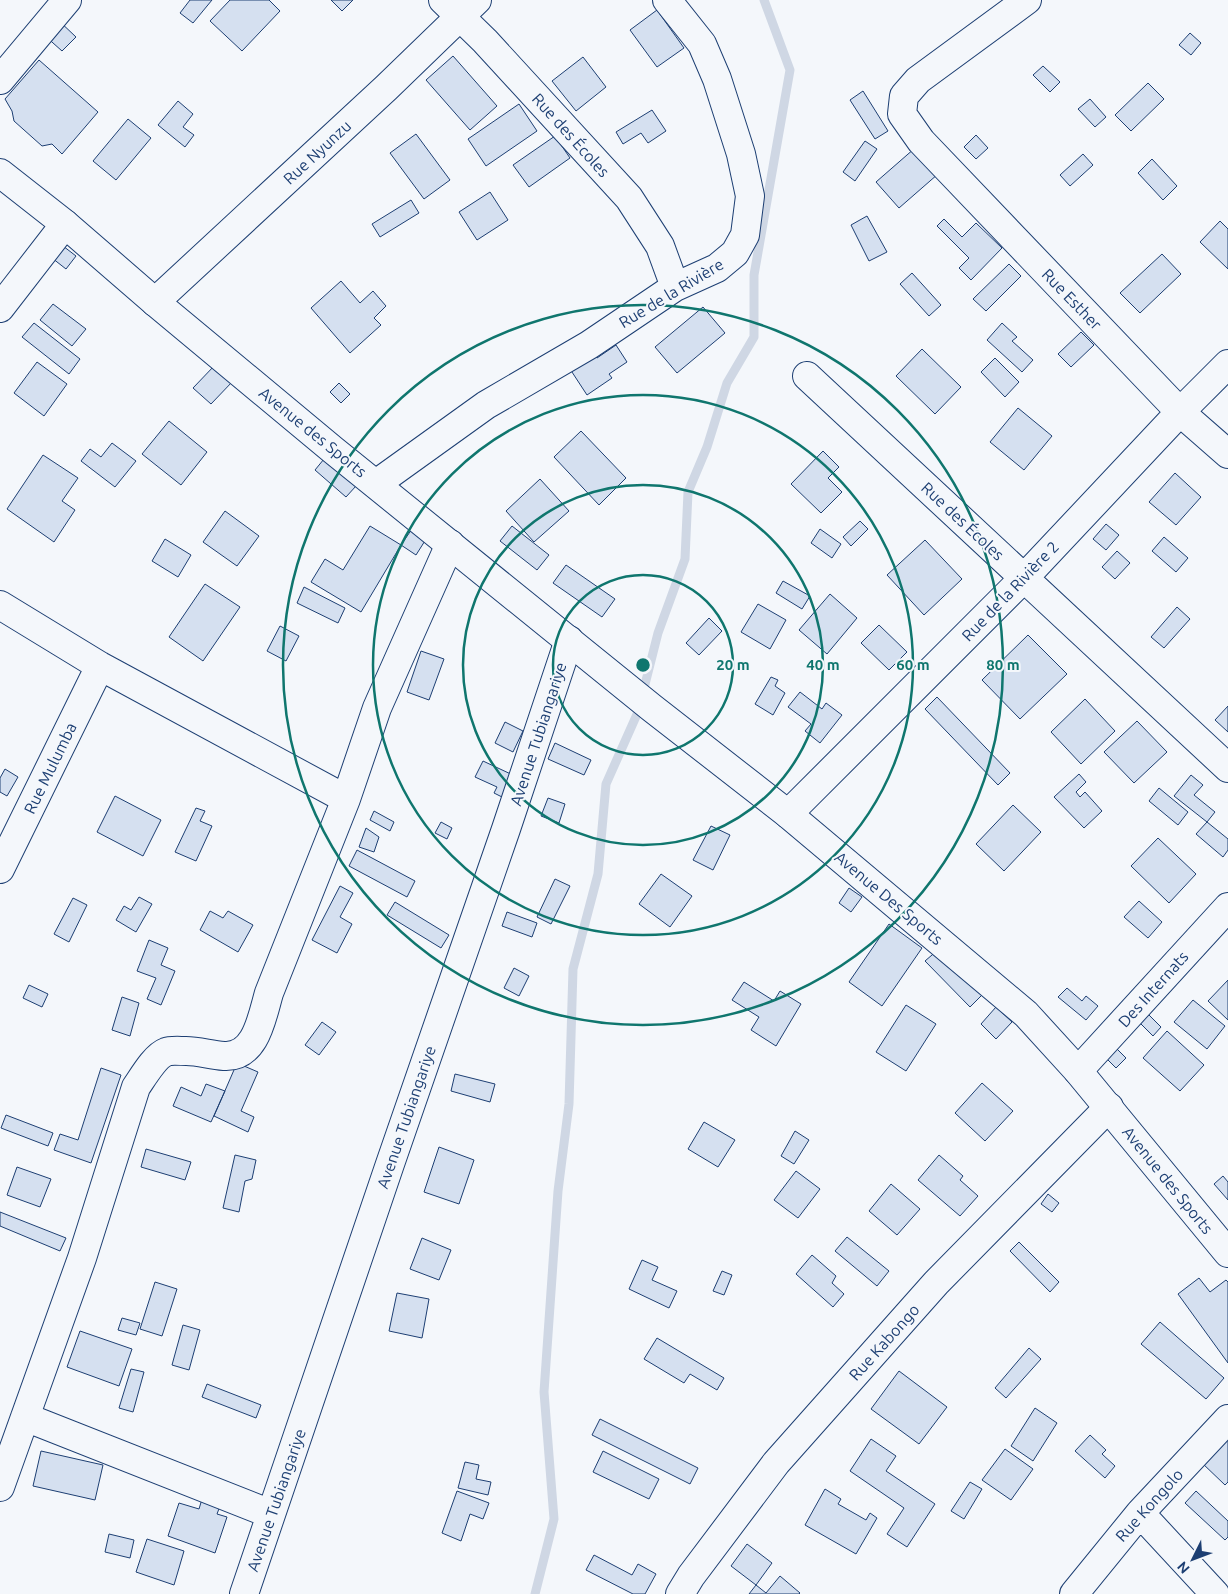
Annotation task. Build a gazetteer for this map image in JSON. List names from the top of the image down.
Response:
{
  "streets": {
    "street": [
      "Rue des Écoles",
      "Rue Nyunzu",
      "Rue de la Rivière",
      "Rue Esther",
      "Avenue des Sports",
      "Rue de la Rivière 2",
      "Avenue Tubiangariye",
      "Rue Mulumba",
      "Avenue Des Sports",
      "Des Internats",
      "Rue Kabongo",
      "Rue Kongolo"
    ]
  },
  "crossings": [
    ["Rue des Écoles", "Rue Nyunzu"],
    ["Rue des Écoles", "Rue de la Rivière"],
    ["Rue des Écoles", "Rue de la Rivière 2"],
    ["Rue Nyunzu", "Avenue des Sports"],
    ["Rue de la Rivière", "Avenue des Sports"],
    ["Rue Esther", "Rue de la Rivière 2"],
    ["Avenue des Sports", "Avenue Tubiangariye"],
    ["Avenue des Sports", "Avenue Des Sports"],
    ["Avenue des Sports", "Rue Kabongo"],
    ["Rue de la Rivière 2", "Avenue Des Sports"],
    ["Avenue Des Sports", "Des Internats"],
    ["Avenue Des Sports", "Rue Kabongo"]
  ],
  "north": "bottom left",
  "rings": [
    "20 m",
    "40 m",
    "60 m",
    "80 m"
  ]
}
